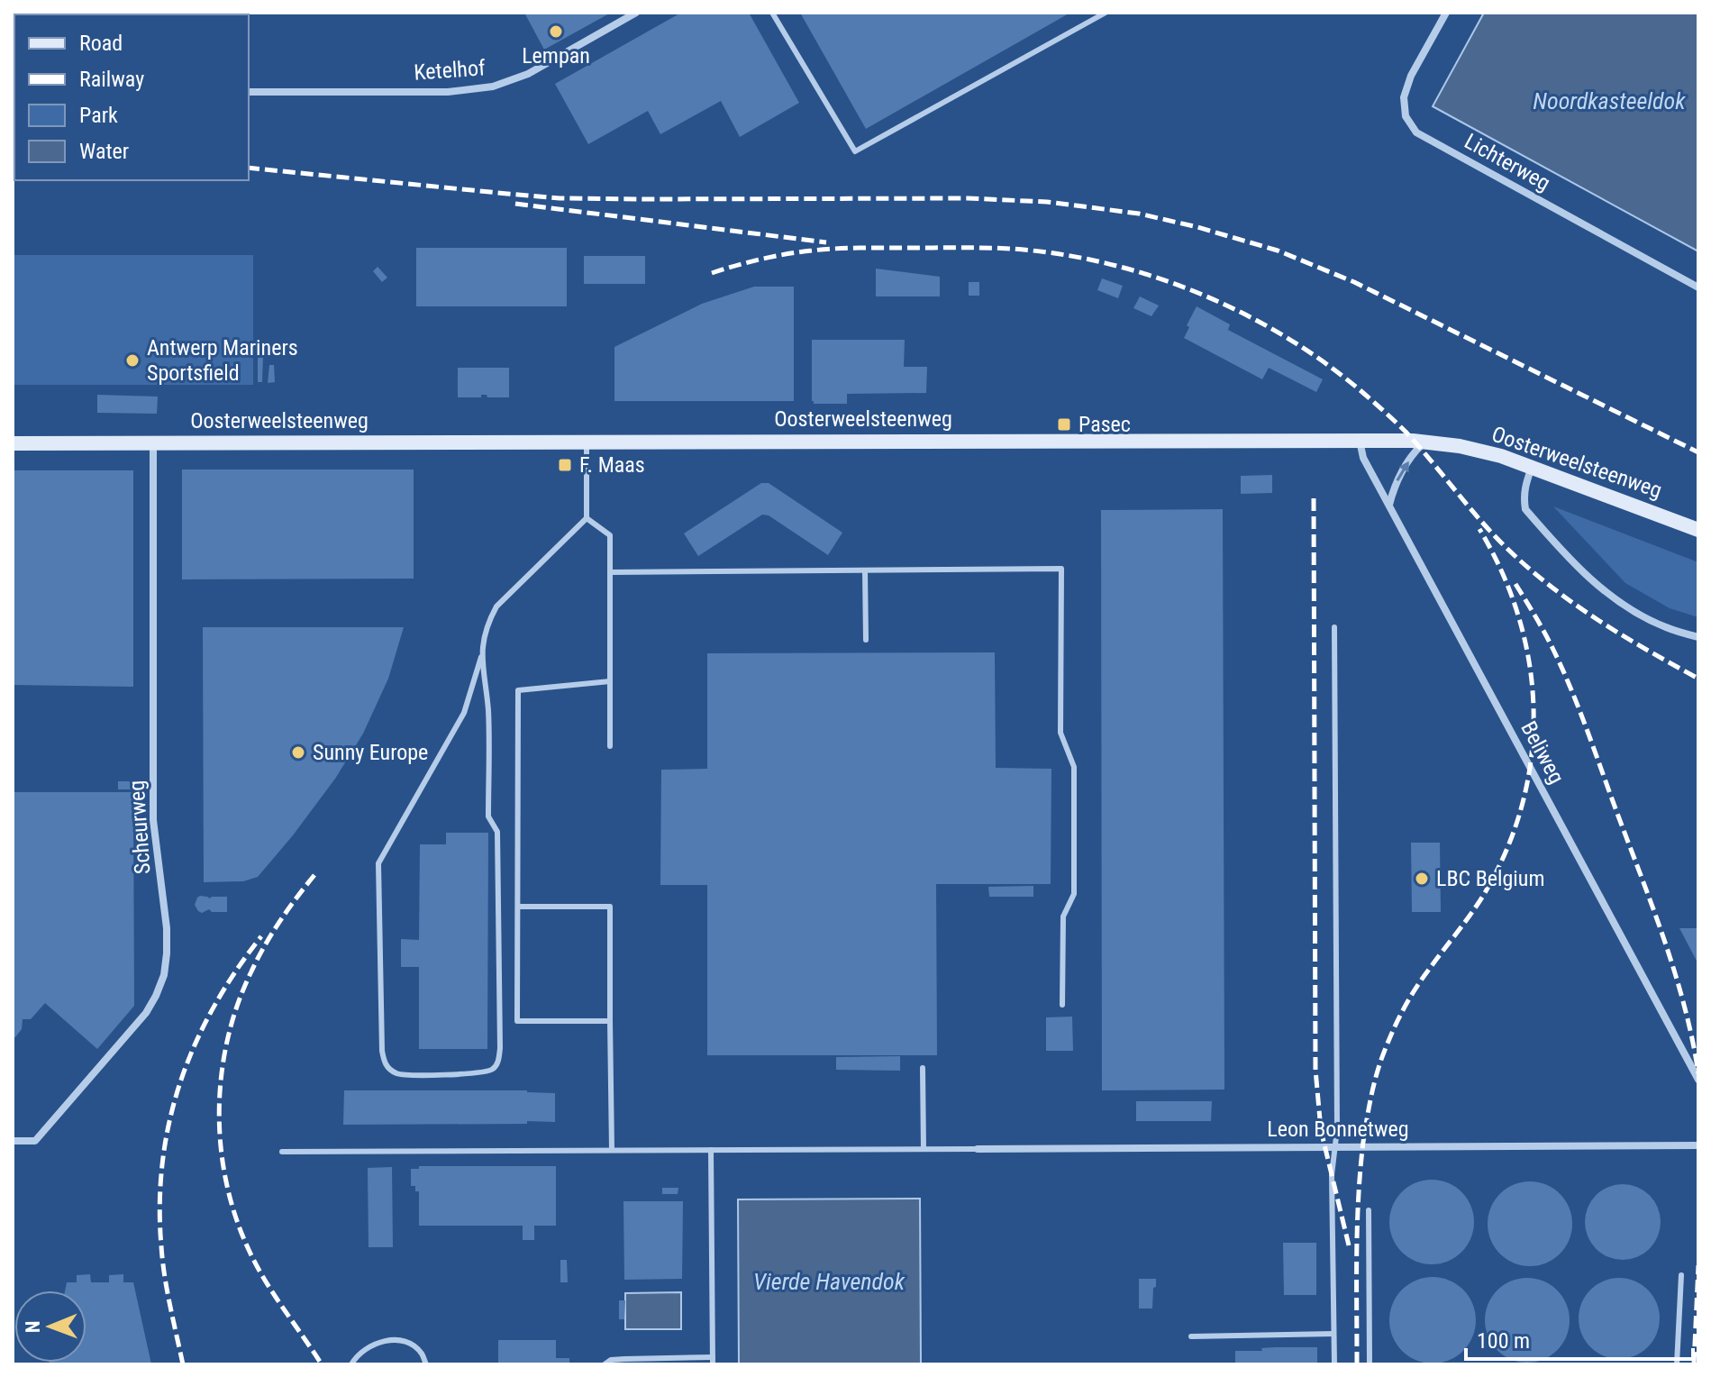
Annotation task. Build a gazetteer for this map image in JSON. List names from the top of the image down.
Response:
{
  "streets": {
    "main road": ["Oosterweelsteenweg"],
    "street": [
      "Ketelhof",
      "Lichterweg",
      "Beliweg",
      "Scheurweg",
      "Leon Bonnetweg"
    ]
  },
  "crossings": [
    ["Oosterweelsteenweg", "Beliweg"],
    ["Oosterweelsteenweg", "Scheurweg"]
  ],
  "water": ["Noordkasteeldok", "Vierde Havendok"],
  "places": {
    "other": [
      "Lempan",
      "Antwerp Mariners Sportsfield",
      "Sunny Europe",
      "LBC Belgium"
    ],
    "transit": ["Pasec", "F. Maas"]
  },
  "legend": [
    "Road",
    "Railway",
    "Park",
    "Water"
  ],
  "scale_bar": "100 m",
  "north": "left"
}
